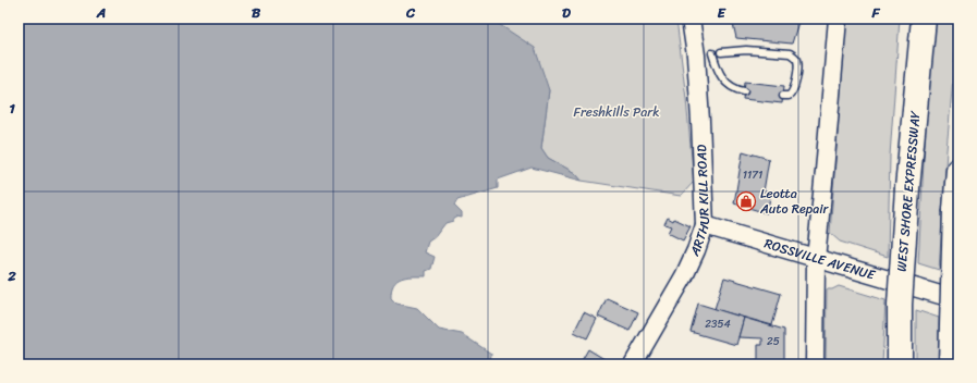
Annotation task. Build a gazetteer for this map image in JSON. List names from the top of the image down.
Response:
{
  "streets": {
    "highway": ["WEST SHORE EXPRESSWAY"],
    "street": ["ARTHUR KILL ROAD", "ROSSVILLE AVENUE"]
  },
  "crossings": [
    ["ARTHUR KILL ROAD", "ROSSVILLE AVENUE"]
  ],
  "parks": ["Freshkills Park"],
  "places": {
    "shop": ["Leotta Auto Repair"]
  },
  "house_numbers": ["1171", "2354", "25"],
  "grid": {
    "columns": [
      "A",
      "B",
      "C",
      "D",
      "E",
      "F"
    ],
    "rows": ["1", "2"]
  }
}
